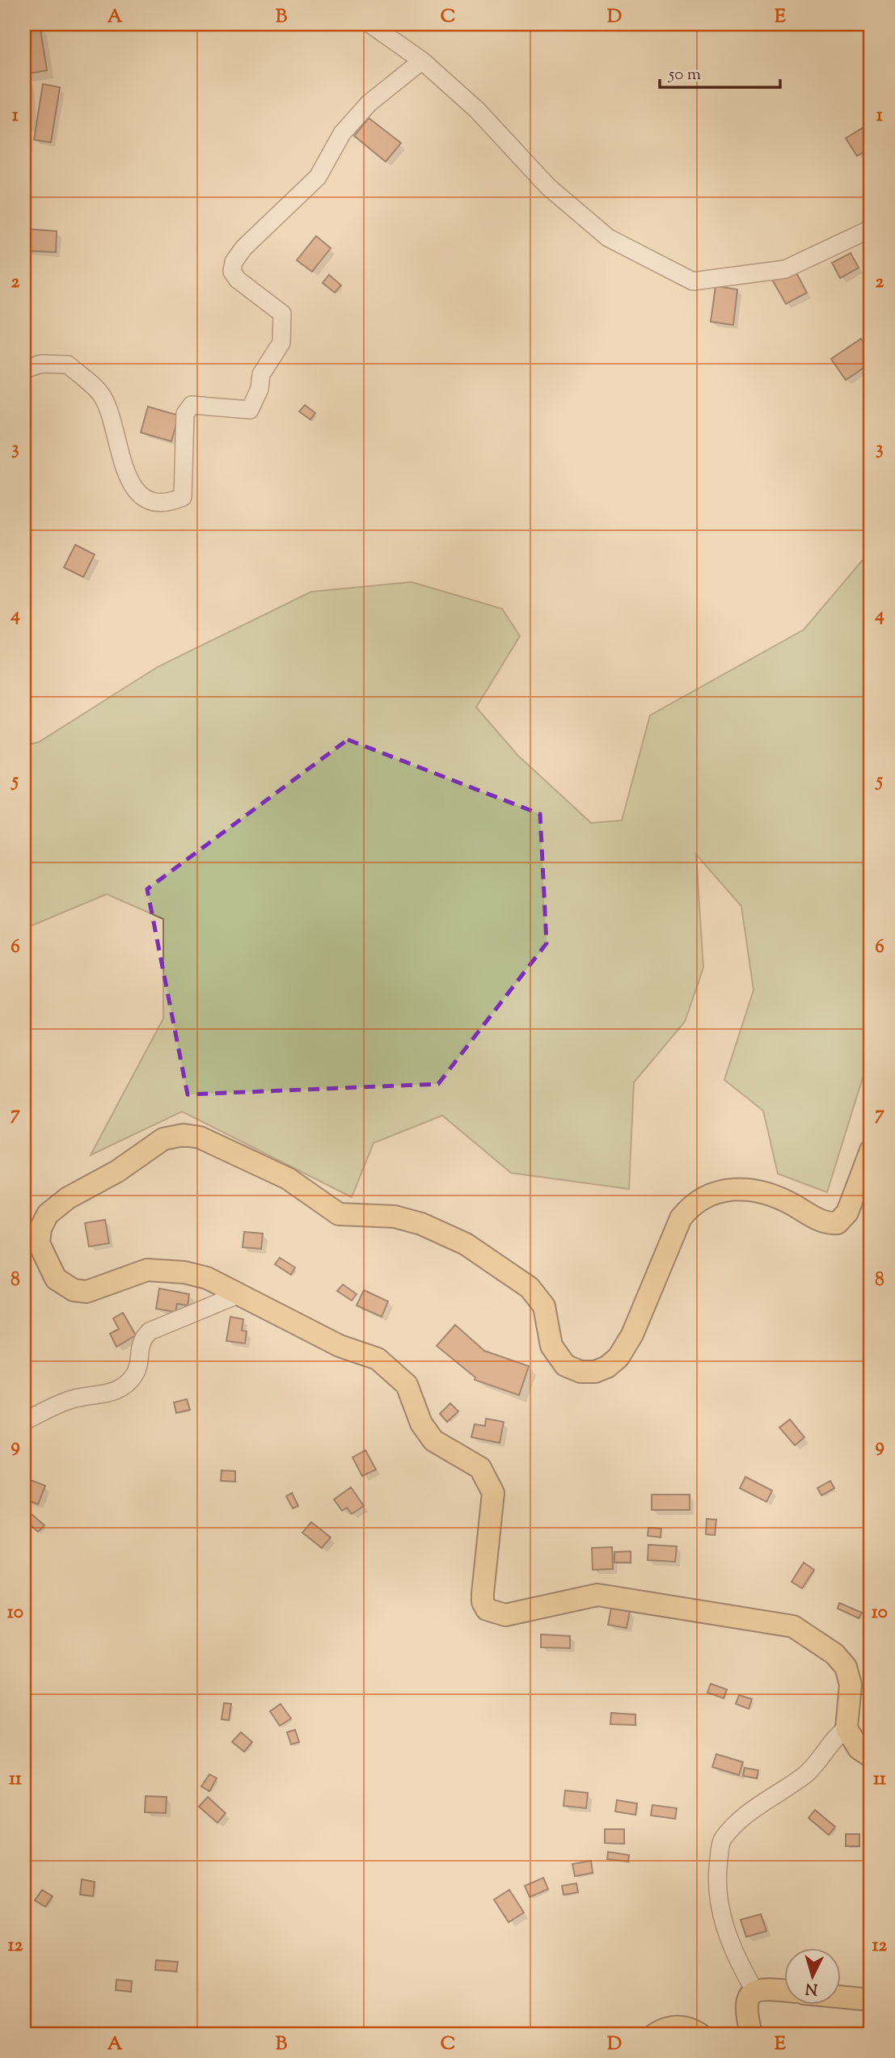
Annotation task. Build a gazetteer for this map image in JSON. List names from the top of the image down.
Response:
{
  "scale_bar": "50 m",
  "north": "bottom",
  "grid": {
    "columns": [
      "A",
      "B",
      "C",
      "D",
      "E"
    ],
    "rows": [
      "1",
      "2",
      "3",
      "4",
      "5",
      "6",
      "7",
      "8",
      "9",
      "10",
      "11",
      "12"
    ]
  }
}
